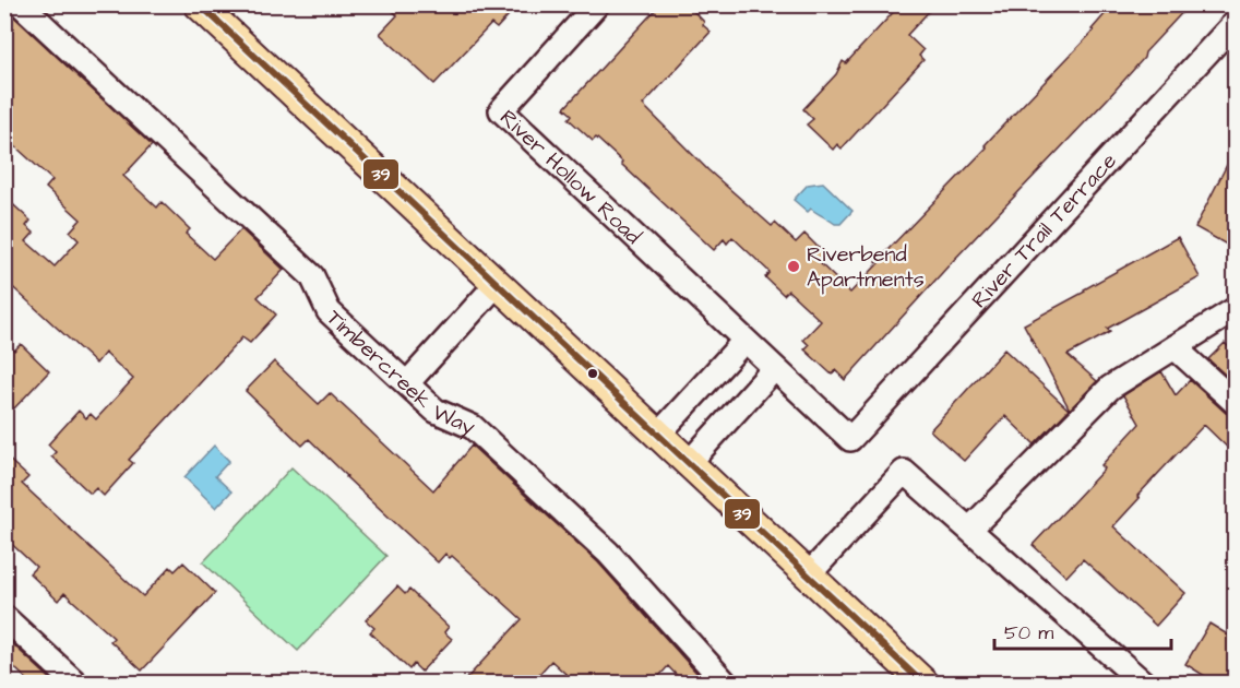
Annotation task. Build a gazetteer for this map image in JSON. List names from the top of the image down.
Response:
{
  "streets": {
    "street": ["River Hollow Road", "River Trail Terrace", "Timbercreek Way"]
  },
  "crossings": [
    ["River Hollow Road", "River Trail Terrace"]
  ],
  "places": ["Riverbend Apartments"],
  "lines": ["transit line 39"],
  "scale_bar": "50 m"
}
